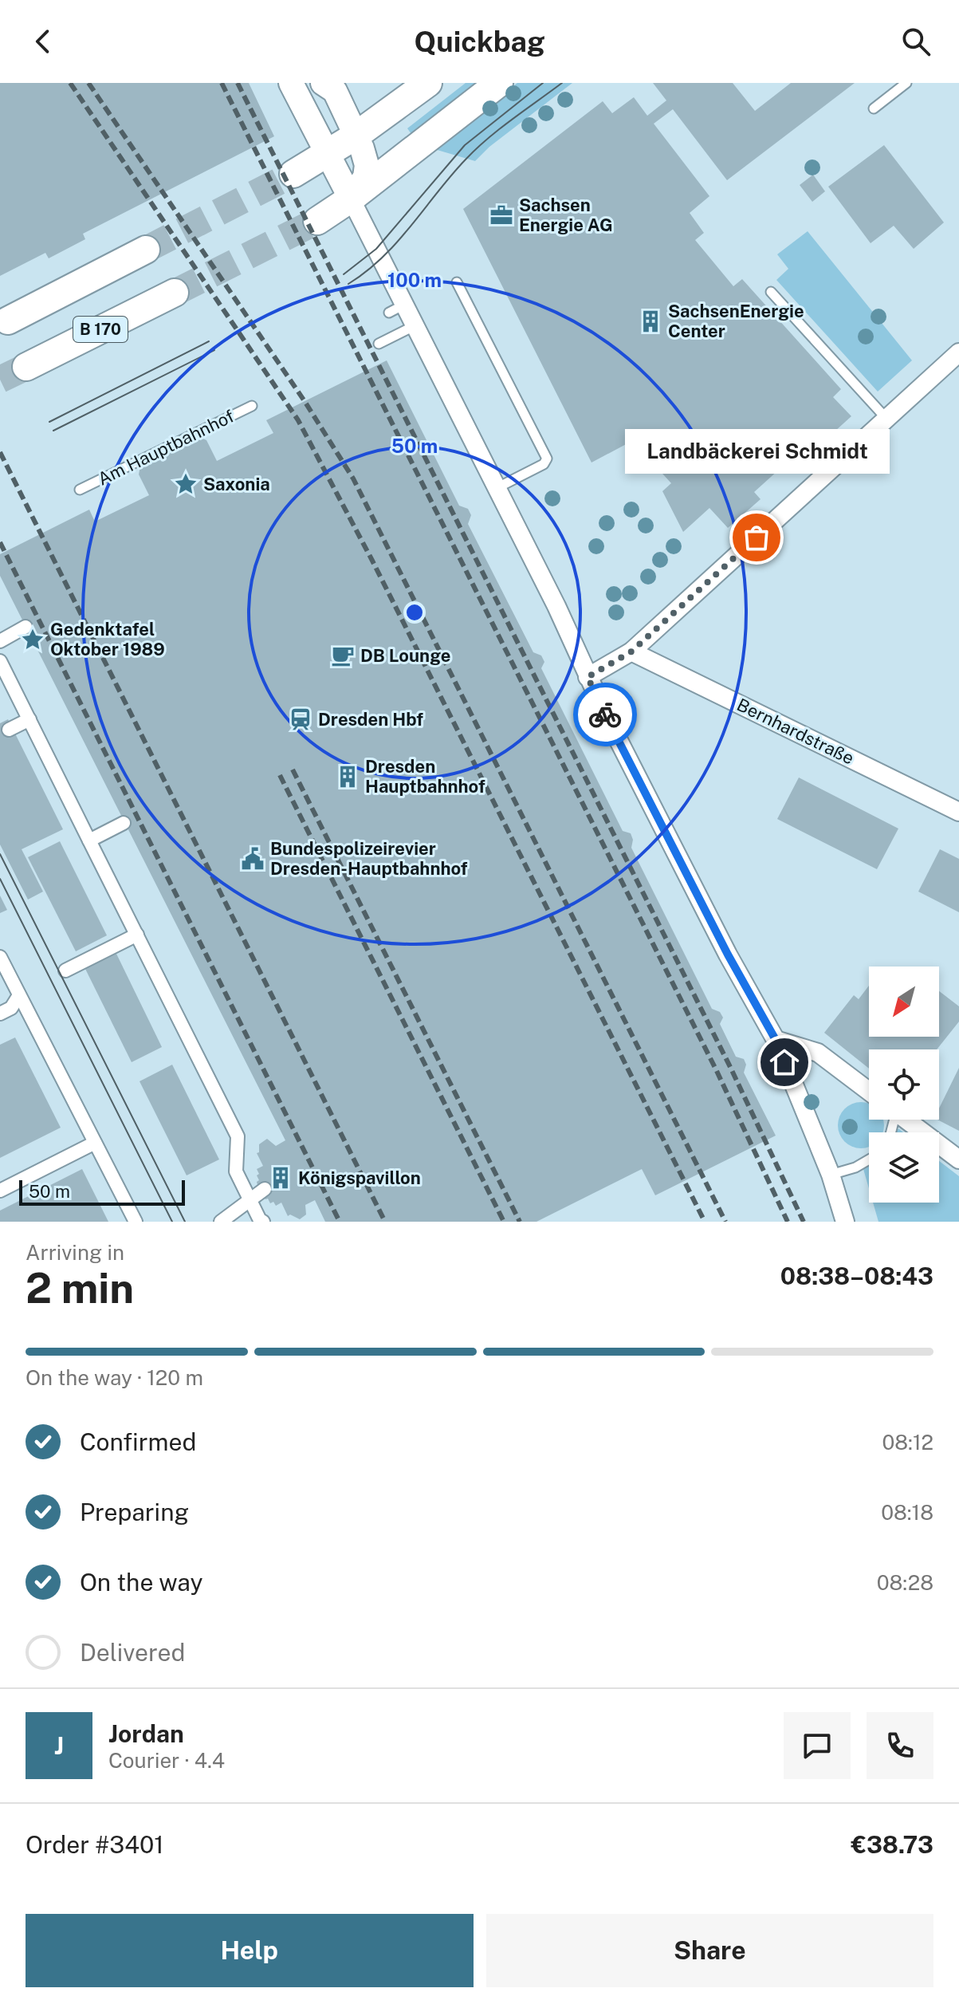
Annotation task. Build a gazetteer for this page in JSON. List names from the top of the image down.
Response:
{
  "streets": {
    "main road": ["B 170"],
    "street": ["Bernhardstraße"],
    "lane": ["Am Hauptbahnhof"]
  },
  "places": {
    "office": ["Sachsen Energie AG"],
    "building": ["SachsenEnergie Center", "Dresden Hauptbahnhof", "Königspavillon"],
    "place": ["Saxonia", "Gedenktafel Oktober 1989"],
    "other": ["Landbäckerei Schmidt"],
    "cafe": ["DB Lounge"],
    "station": ["Dresden Hbf"],
    "public building": ["Bundespolizeirevier Dresden-Hauptbahnhof"]
  },
  "scale_bar": "50 m",
  "north": "bottom left",
  "page": {
    "header": "Quickbag",
    "bubble": "Landbäckerei Schmidt",
    "scale": "50 m",
    "heading": ["2 min", "Arriving in", "08:38–08:43"],
    "panel": [
      "Jordan",
      "Courier · 4.4",
      "Order #3401",
      "€38.73"
    ],
    "bar": "On the way · 120 m",
    "list": [
      ["Confirmed", "08:12"],
      ["Preparing", "08:18"],
      ["On the way", "08:28"],
      "Delivered"
    ],
    "round": "J",
    "buttons": ["Help", "Share"]
  },
  "rings": ["100 m", "50 m"]
}
